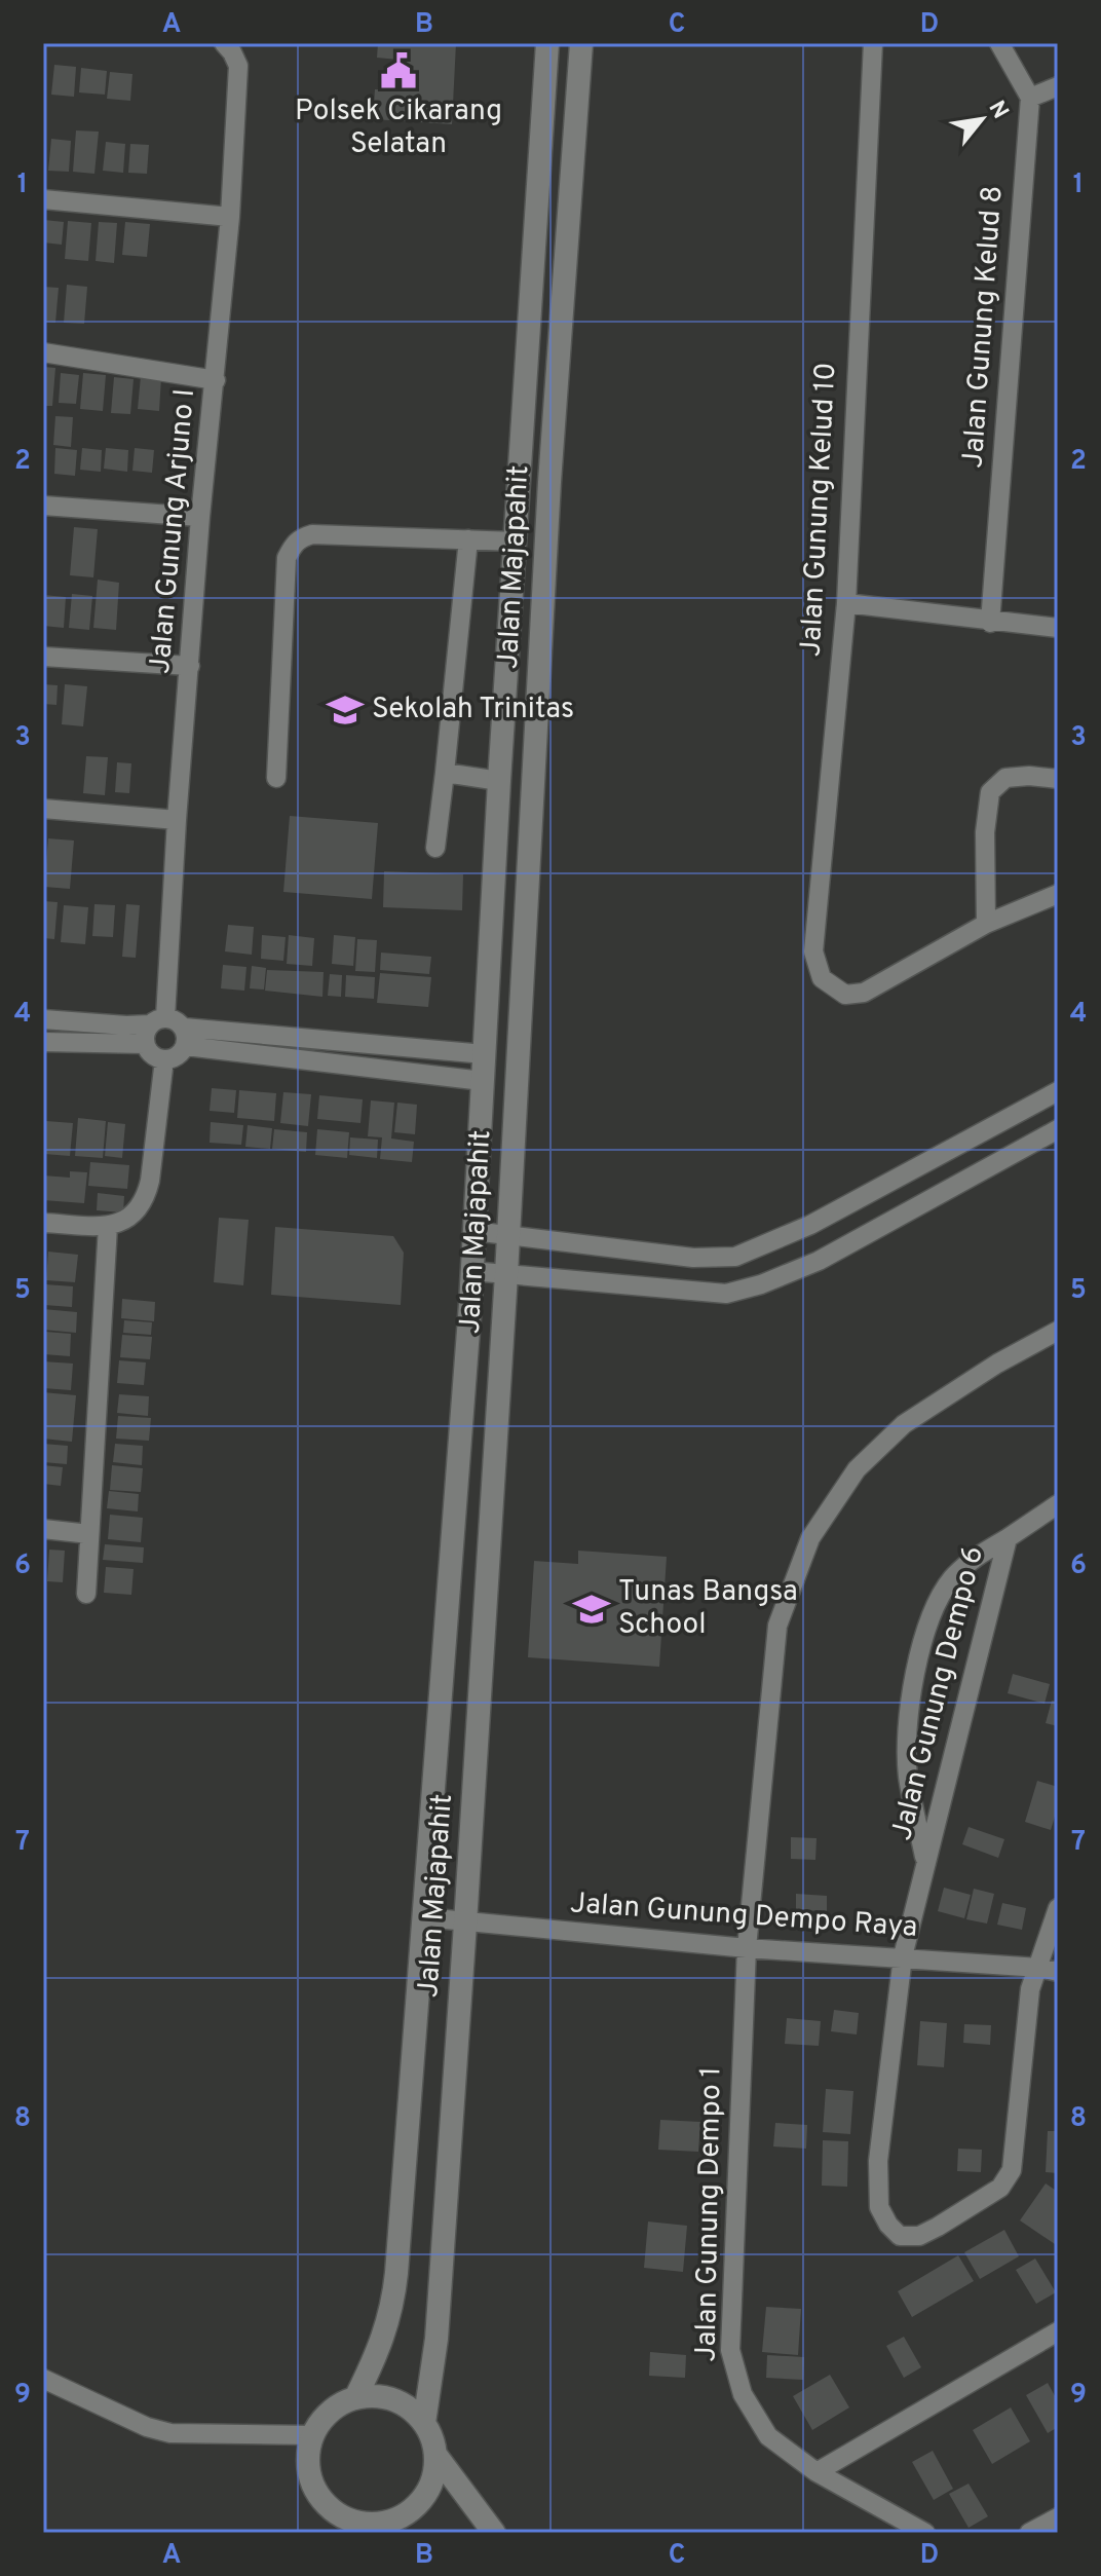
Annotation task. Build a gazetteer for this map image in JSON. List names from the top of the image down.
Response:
{
  "streets": {
    "street": [
      "Jalan Gunung Kelud 8",
      "Jalan Gunung Kelud 10",
      "Jalan Gunung Arjuno I",
      "Jalan Majapahit",
      "Jalan Gunung Dempo 6",
      "Jalan Gunung Dempo Raya",
      "Jalan Gunung Dempo 1"
    ]
  },
  "crossings": [
    ["Jalan Majapahit", "Jalan Gunung Dempo Raya"],
    ["Jalan Gunung Dempo 6", "Jalan Gunung Dempo Raya"],
    ["Jalan Gunung Dempo Raya", "Jalan Gunung Dempo 1"]
  ],
  "places": {
    "public building": ["Polsek Cikarang Selatan"],
    "school or university": ["Sekolah Trinitas", "Tunas Bangsa School"]
  },
  "north": "top right",
  "grid": {
    "columns": [
      "A",
      "B",
      "C",
      "D"
    ],
    "rows": [
      "1",
      "2",
      "3",
      "4",
      "5",
      "6",
      "7",
      "8",
      "9"
    ]
  }
}
